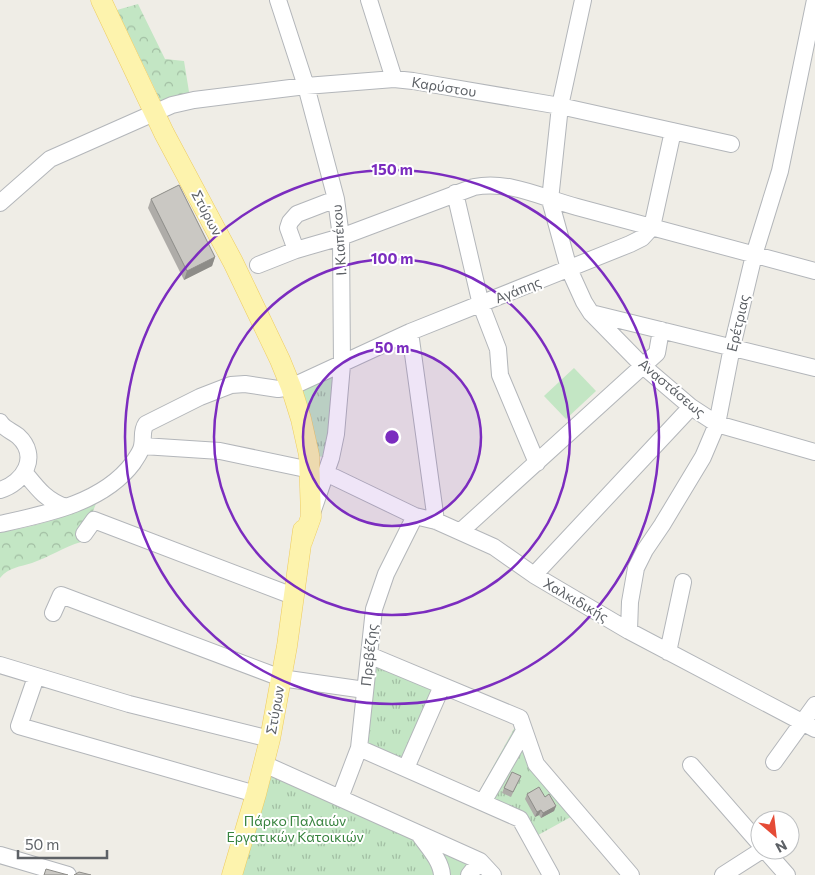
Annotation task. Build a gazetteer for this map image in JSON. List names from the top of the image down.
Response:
{
  "streets": {
    "main road": ["Στύρων"],
    "street": [
      "Καρύστου",
      "Ι. Κιαπέκου",
      "Αγάπης",
      "Ερέτριας",
      "Αναστάσεως",
      "Χαλκιδικής",
      "Πρεβέζης"
    ]
  },
  "crossings": [
    ["Καρύστου", "Στύρων"],
    ["Καρύστου", "Ι. Κιαπέκου"],
    ["Στύρων", "Ι. Κιαπέκου"],
    ["Στύρων", "Αγάπης"],
    ["Ι. Κιαπέκου", "Αγάπης"],
    ["Ι. Κιαπέκου", "Χαλκιδικής"],
    ["Αγάπης", "Αναστάσεως"],
    ["Ερέτριας", "Αναστάσεως"],
    ["Ερέτριας", "Χαλκιδικής"],
    ["Χαλκιδικής", "Πρεβέζης"]
  ],
  "parks": ["Πάρκο Παλαιών Εργατικών Κατοικιών"],
  "scale_bar": "50 m",
  "north": "bottom right",
  "rings": ["150 m", "100 m", "50 m"]
}
